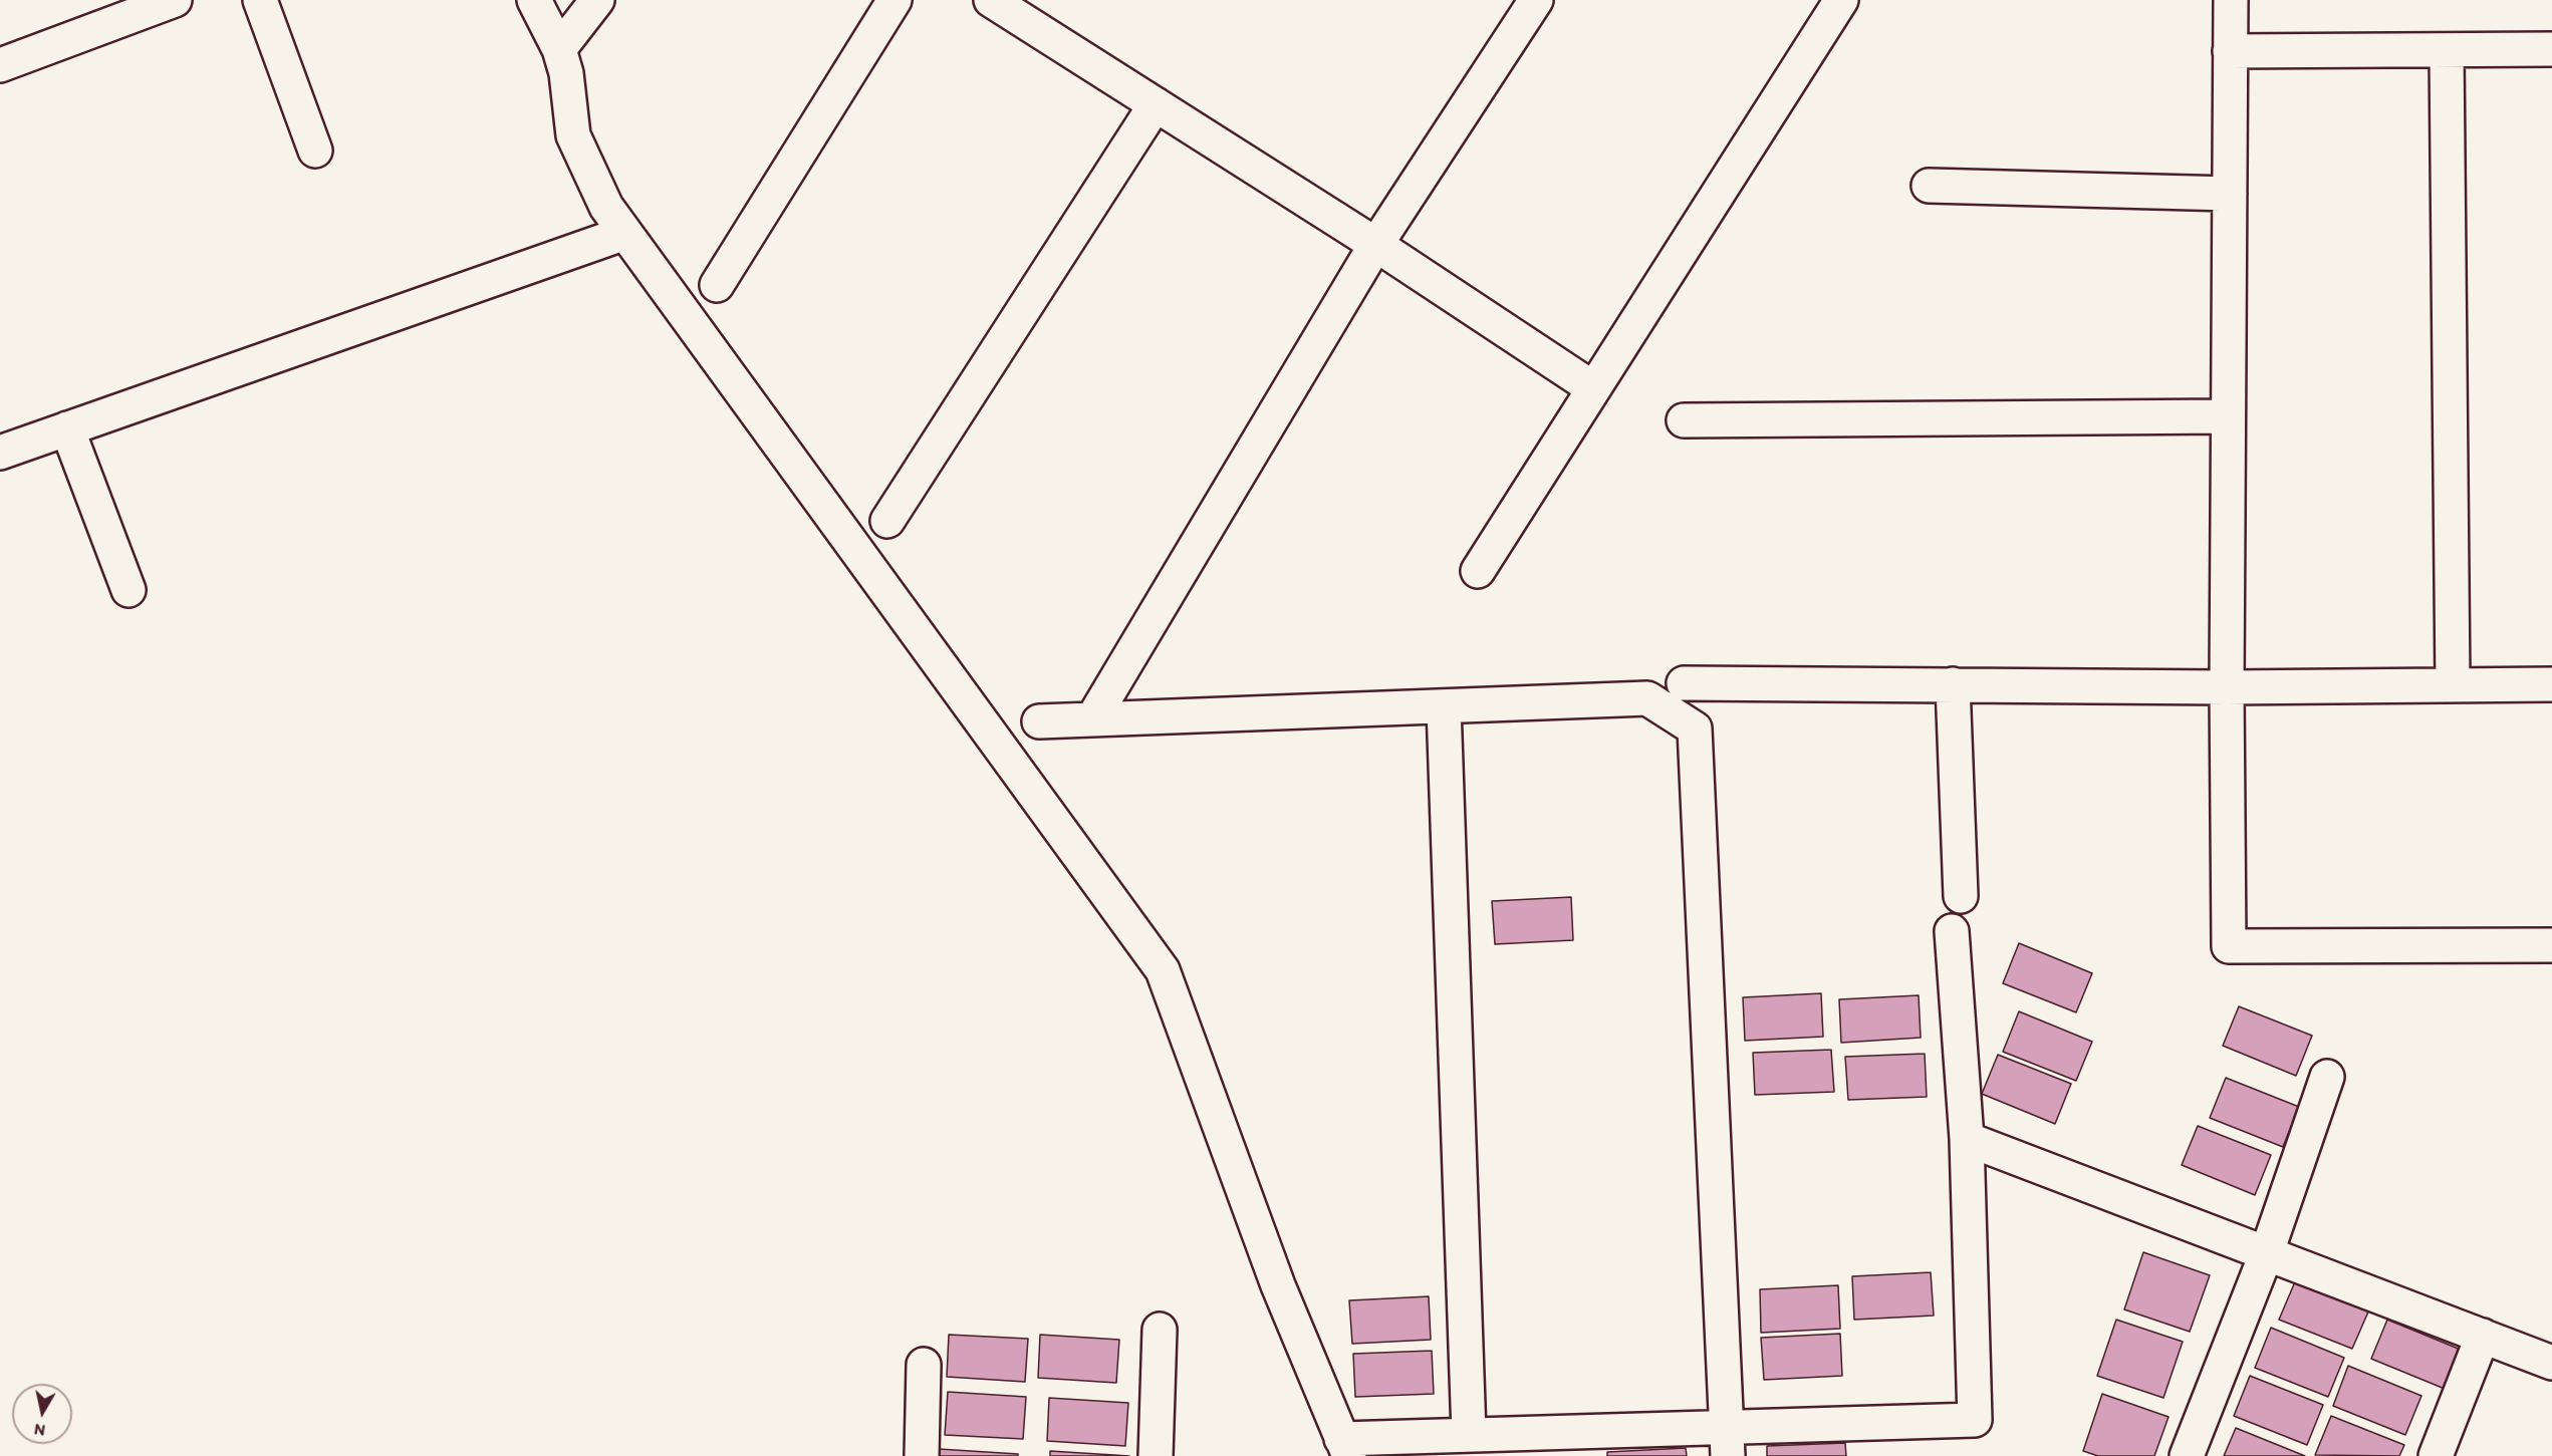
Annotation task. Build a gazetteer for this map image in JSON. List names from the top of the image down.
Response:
{
  "north": "bottom"
}
